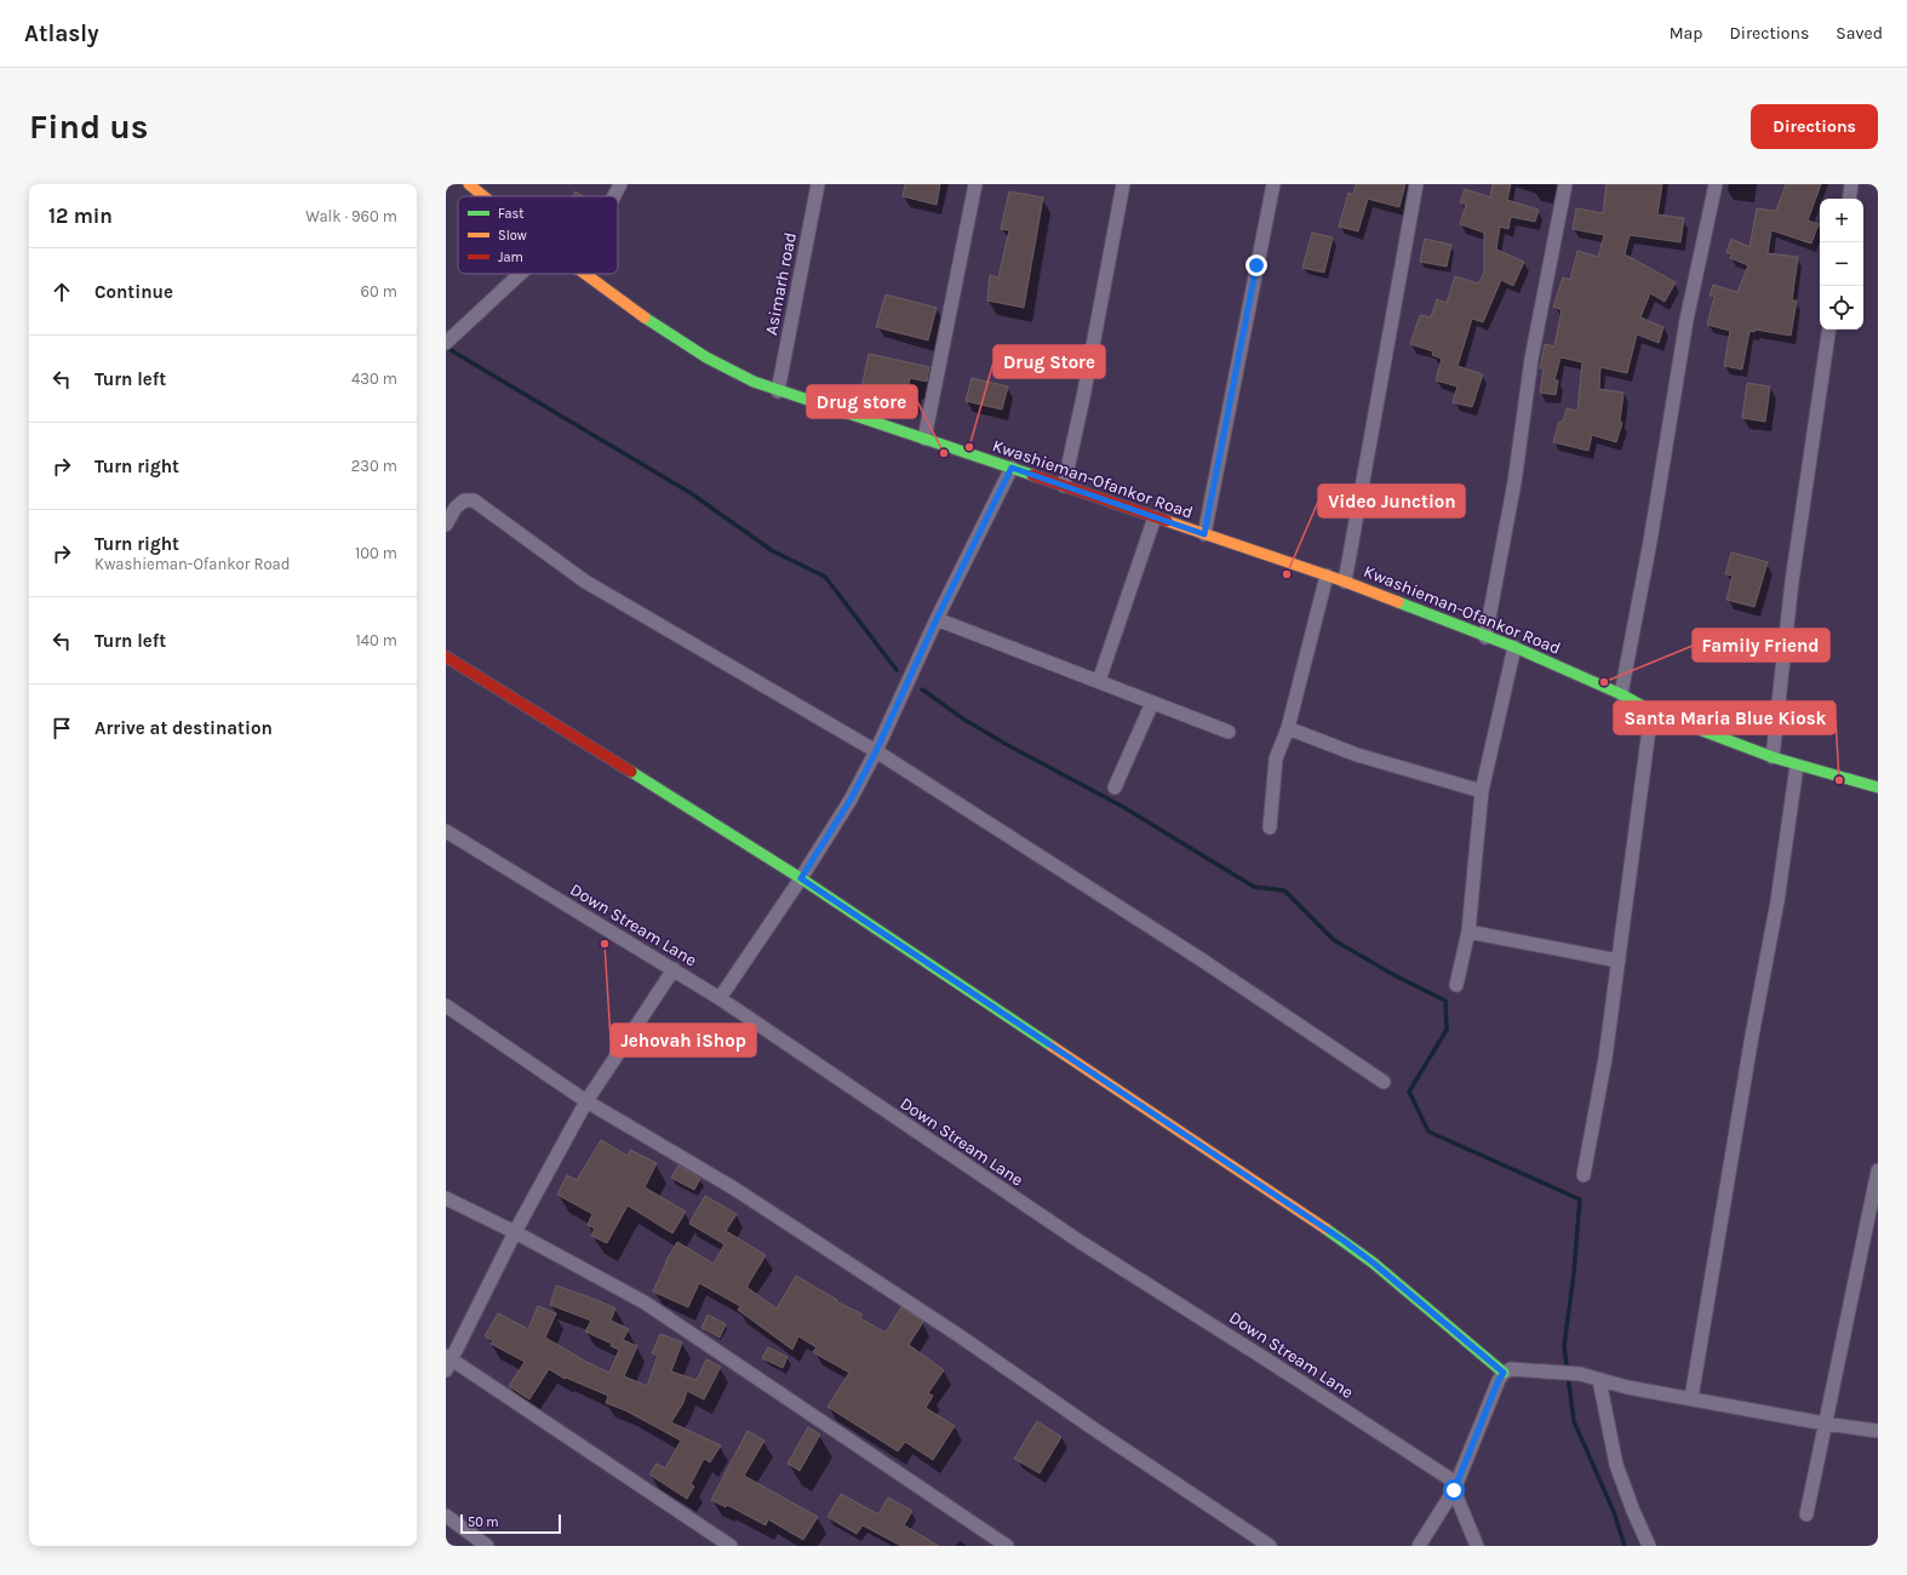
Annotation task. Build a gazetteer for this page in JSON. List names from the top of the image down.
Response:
{
  "streets": {
    "main road": ["Kwashieman-Ofankor Road"],
    "street": ["Asimarh road", "Down Stream Lane"]
  },
  "crossings": [
    ["Asimarh road", "Kwashieman-Ofankor Road"]
  ],
  "places": [
    "Drug Store",
    "Drug store",
    "Video Junction",
    "Family Friend",
    "Santa Maria Blue Kiosk",
    "Jehovah iShop"
  ],
  "legend": ["Fast", "Slow", "Jam"],
  "scale_bar": "50 m",
  "page": {
    "header": "Atlasly",
    "nav": ["Map", "Directions", "Saved"],
    "buttons": "Directions",
    "title": "Find us",
    "heading": ["12 min", "Walk · 960 m"],
    "map_buttons": ["+", "−"],
    "list": [
      ["Continue", "60 m"],
      ["Turn left", "430 m"],
      ["Turn right", "230 m"],
      ["Turn right", "Kwashieman-Ofankor Road", "100 m"],
      ["Turn left", "140 m"],
      "Arrive at destination"
    ],
    "scale": "50 m"
  }
}
